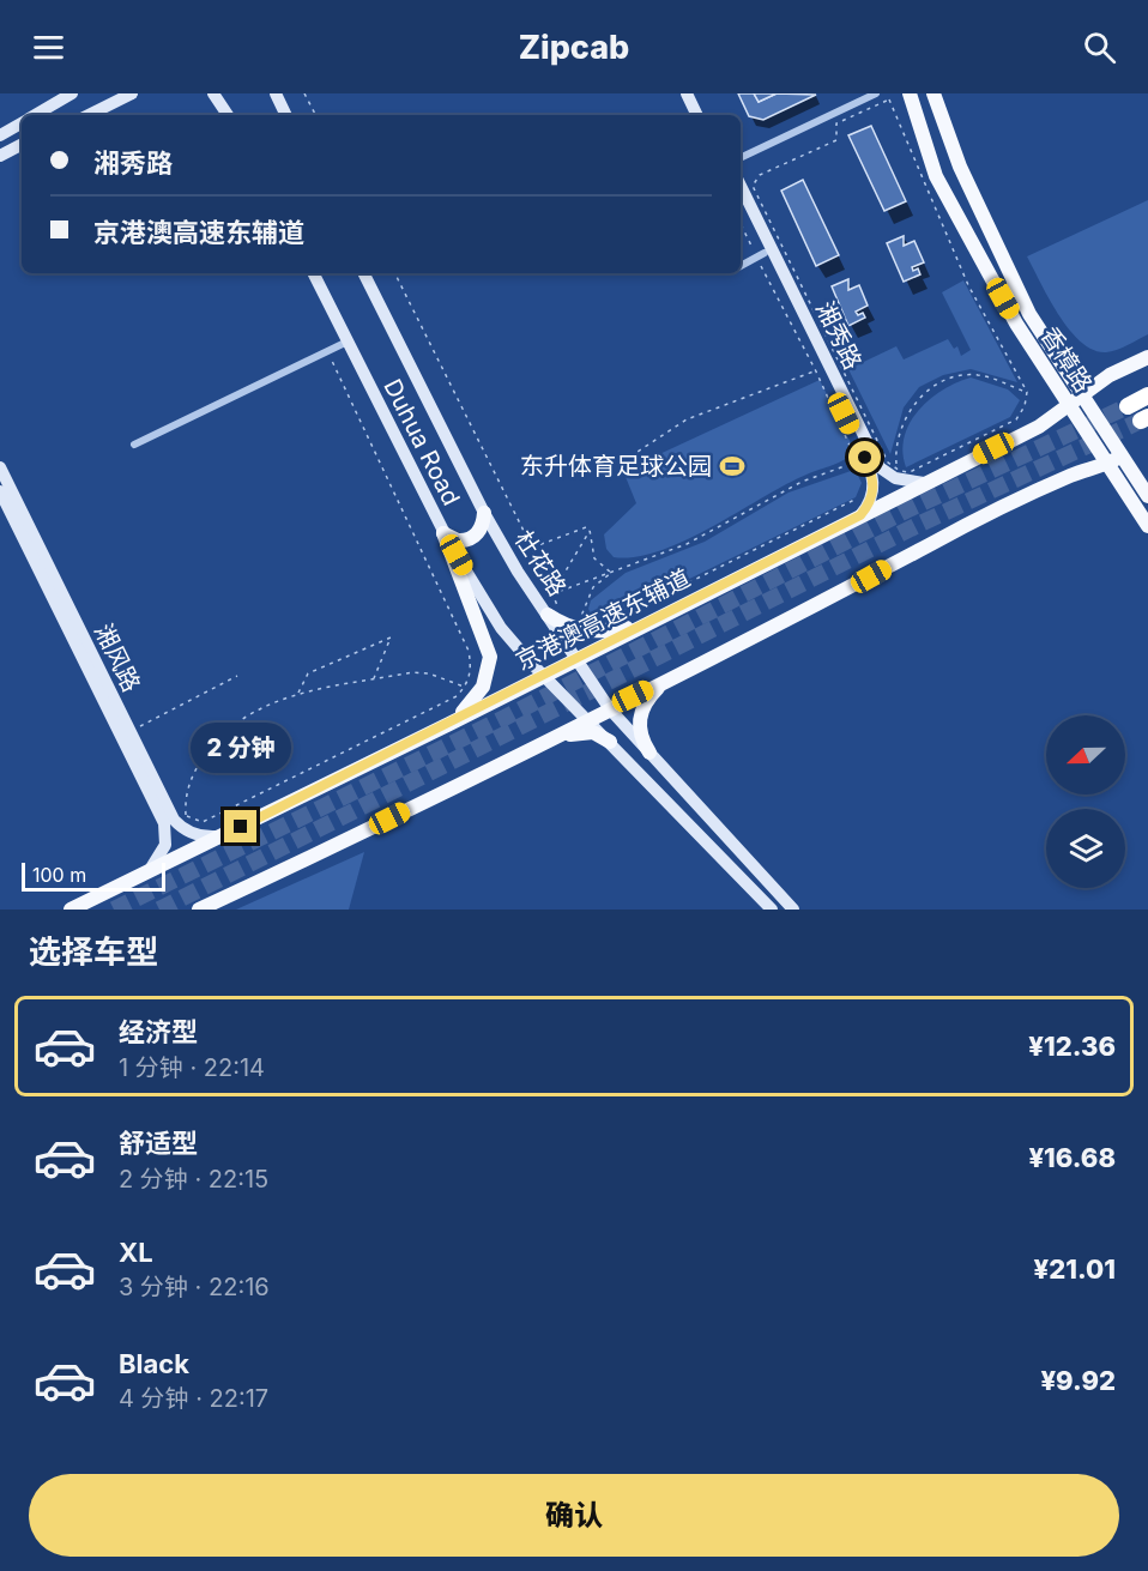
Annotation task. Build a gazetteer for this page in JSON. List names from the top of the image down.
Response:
{
  "streets": {
    "main road": ["香樟路", "京港澳高速东辅道"],
    "street": [
      "湘秀路",
      "Duhua Road",
      "杜花路",
      "湘风路"
    ]
  },
  "crossings": [
    ["湘秀路", "京港澳高速东辅道"],
    ["香樟路", "京港澳高速东辅道"],
    ["Duhua Road", "京港澳高速东辅道"],
    ["杜花路", "京港澳高速东辅道"],
    ["京港澳高速东辅道", "湘风路"]
  ],
  "places": {
    "sports": ["东升体育足球公园"]
  },
  "scale_bar": "100 m",
  "north": "left",
  "page": {
    "header": "Zipcab",
    "banner": ["湘秀路", "京港澳高速东辅道"],
    "bubble": "2 分钟",
    "scale": "100 m",
    "heading": "选择车型",
    "list": [
      {
        "name": "经济型",
        "note": "1 分钟 · 22:14",
        "value": "¥12.36"
      },
      {
        "name": "舒适型",
        "note": "2 分钟 · 22:15",
        "value": "¥16.68"
      },
      {
        "name": "XL",
        "note": "3 分钟 · 22:16",
        "value": "¥21.01"
      },
      {
        "name": "Black",
        "note": "4 分钟 · 22:17",
        "value": "¥9.92"
      }
    ],
    "buttons": "确认"
  }
}
